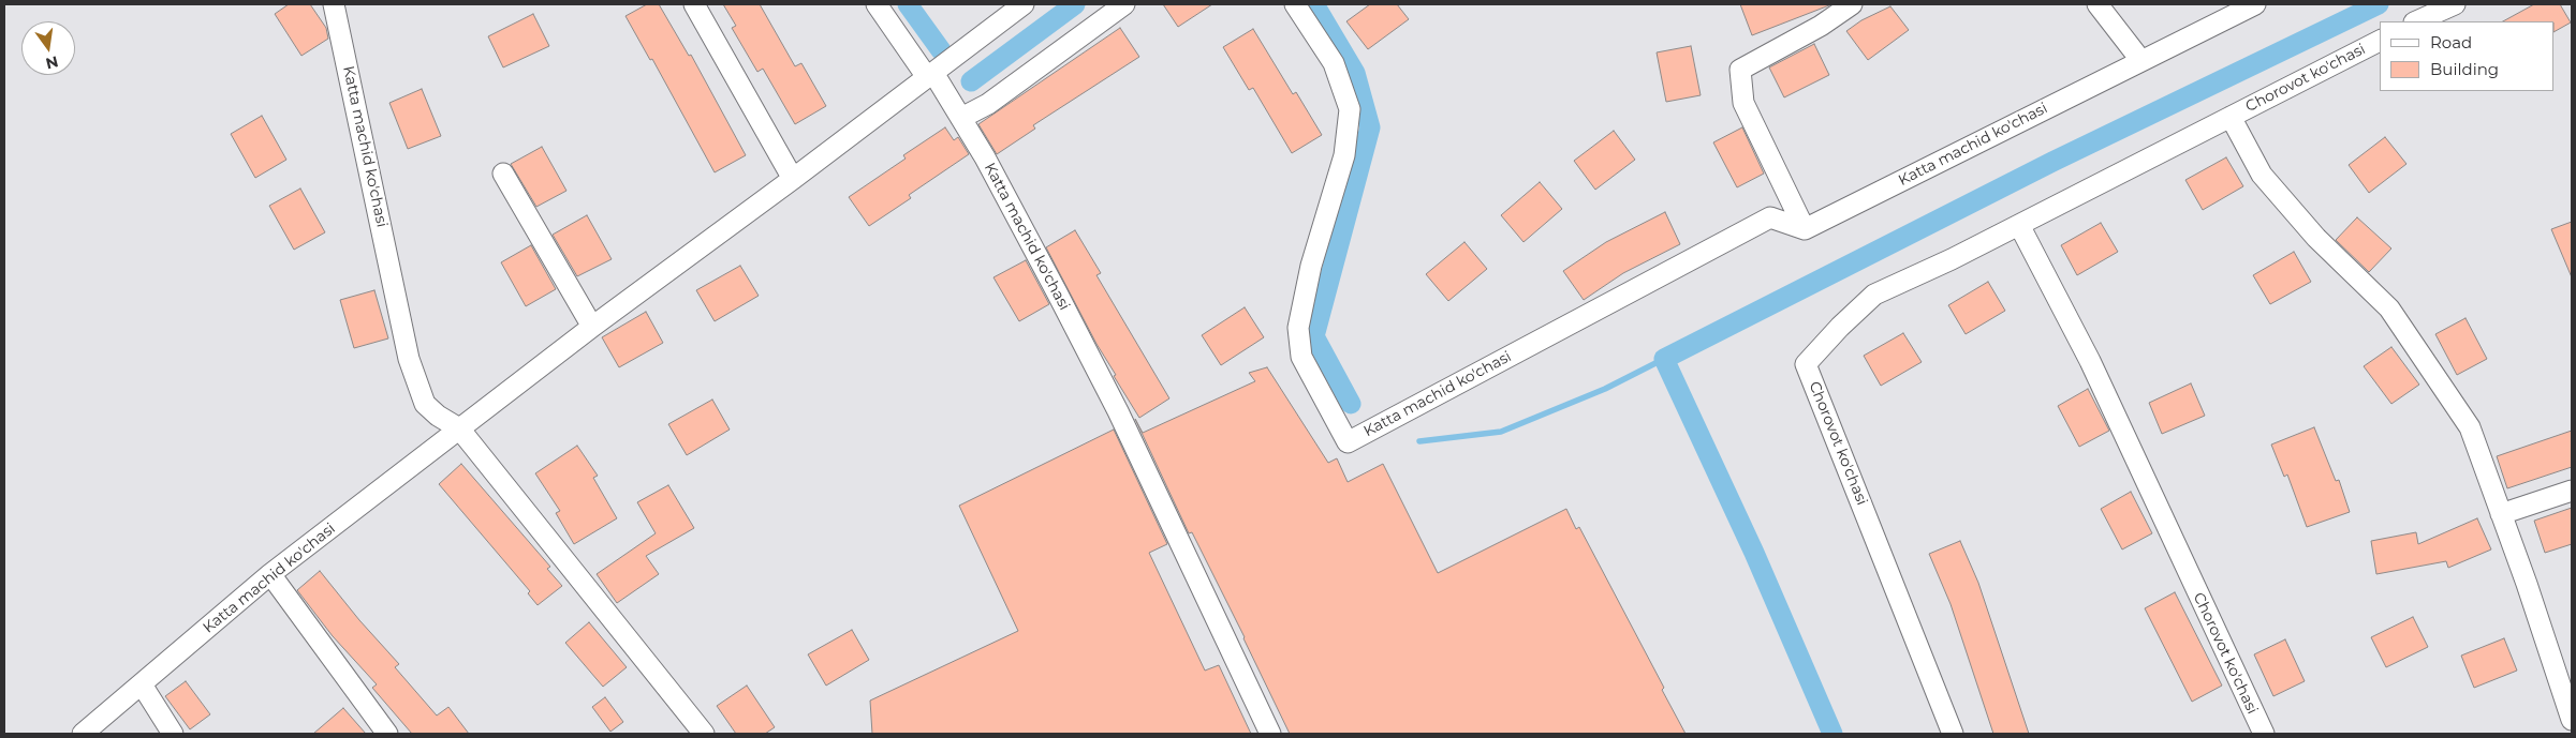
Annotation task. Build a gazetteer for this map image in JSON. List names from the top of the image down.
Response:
{
  "streets": {
    "street": ["Chorovot ko'chasi", "Katta machid ko'chasi"]
  },
  "legend": ["Road", "Building"],
  "north": "bottom"
}
